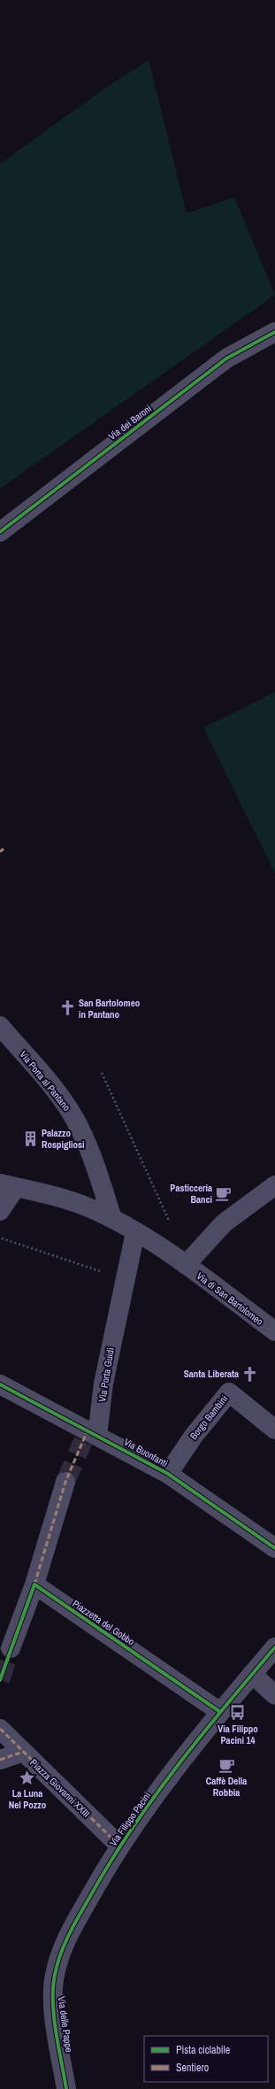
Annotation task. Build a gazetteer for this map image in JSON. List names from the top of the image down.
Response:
{
  "streets": {
    "street": [
      "Via dei Baroni",
      "Via Porta al Pantano",
      "Via di San Bartolomeo",
      "Via Porta Guidi",
      "Borgo Bambini",
      "Via Buonfanti",
      "Piazzetta del Gobbo",
      "Piazza Giovanni XXIII",
      "Via Filippo Pacini",
      "Via delle Pappe"
    ]
  },
  "crossings": [
    ["Via Porta al Pantano", "Via di San Bartolomeo"],
    ["Via di San Bartolomeo", "Via Porta Guidi"],
    ["Via Porta Guidi", "Via Buonfanti"],
    ["Borgo Bambini", "Via Buonfanti"],
    ["Piazzetta del Gobbo", "Via Filippo Pacini"],
    ["Piazza Giovanni XXIII", "Via Filippo Pacini"],
    ["Via Filippo Pacini", "Via delle Pappe"]
  ],
  "places": {
    "church": ["San Bartolomeo in Pantano", "Santa Liberata"],
    "building": ["Palazzo Rospigliosi"],
    "cafe": ["Pasticceria Banci", "Caffè Della Robbia"],
    "bus stop": ["Via Filippo Pacini 14"],
    "place": ["La Luna Nel Pozzo"]
  },
  "legend": ["Pista ciclabile", "Sentiero"]
}
